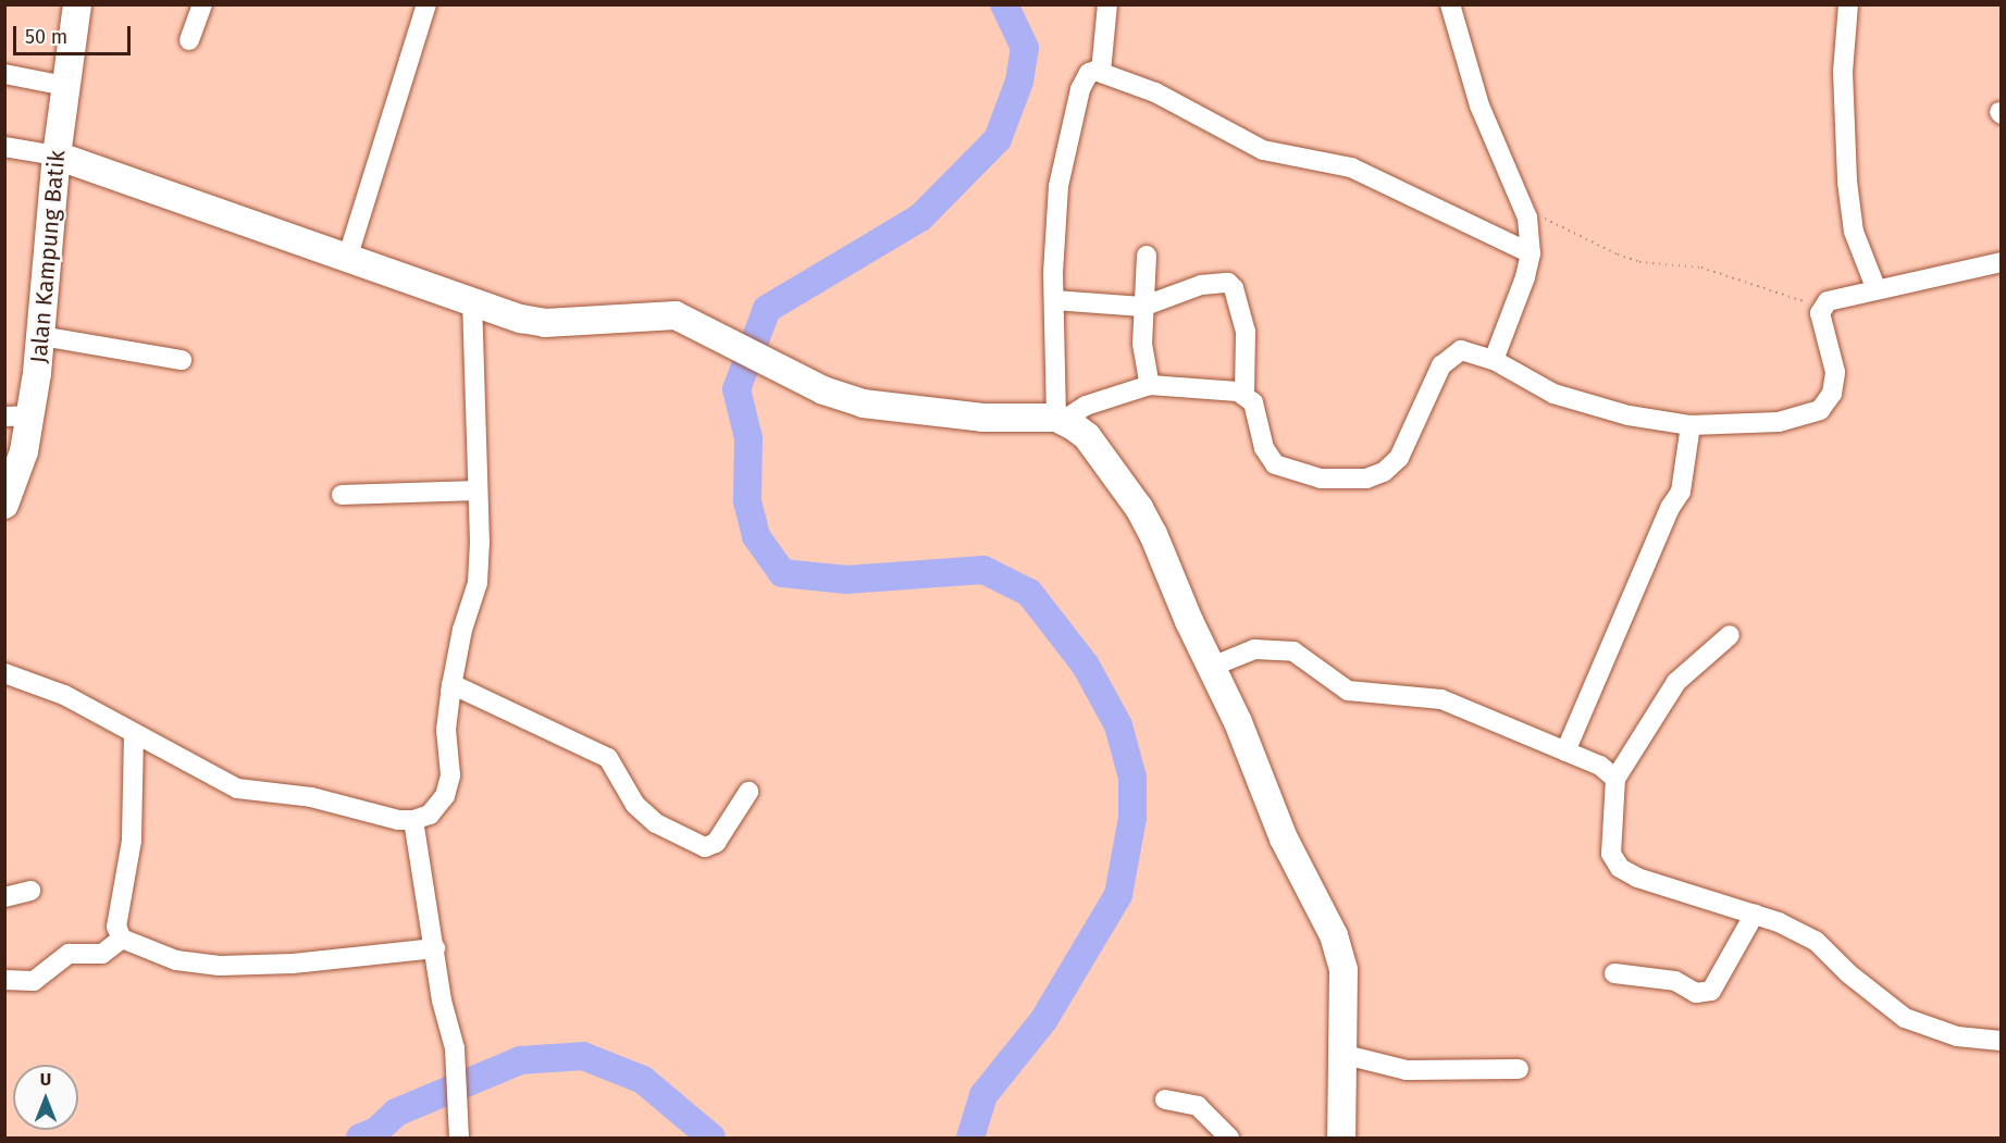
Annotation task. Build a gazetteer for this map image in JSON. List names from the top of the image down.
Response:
{
  "streets": {
    "street": ["Jalan Kampung Batik"]
  },
  "scale_bar": "50 m",
  "north": "top"
}
